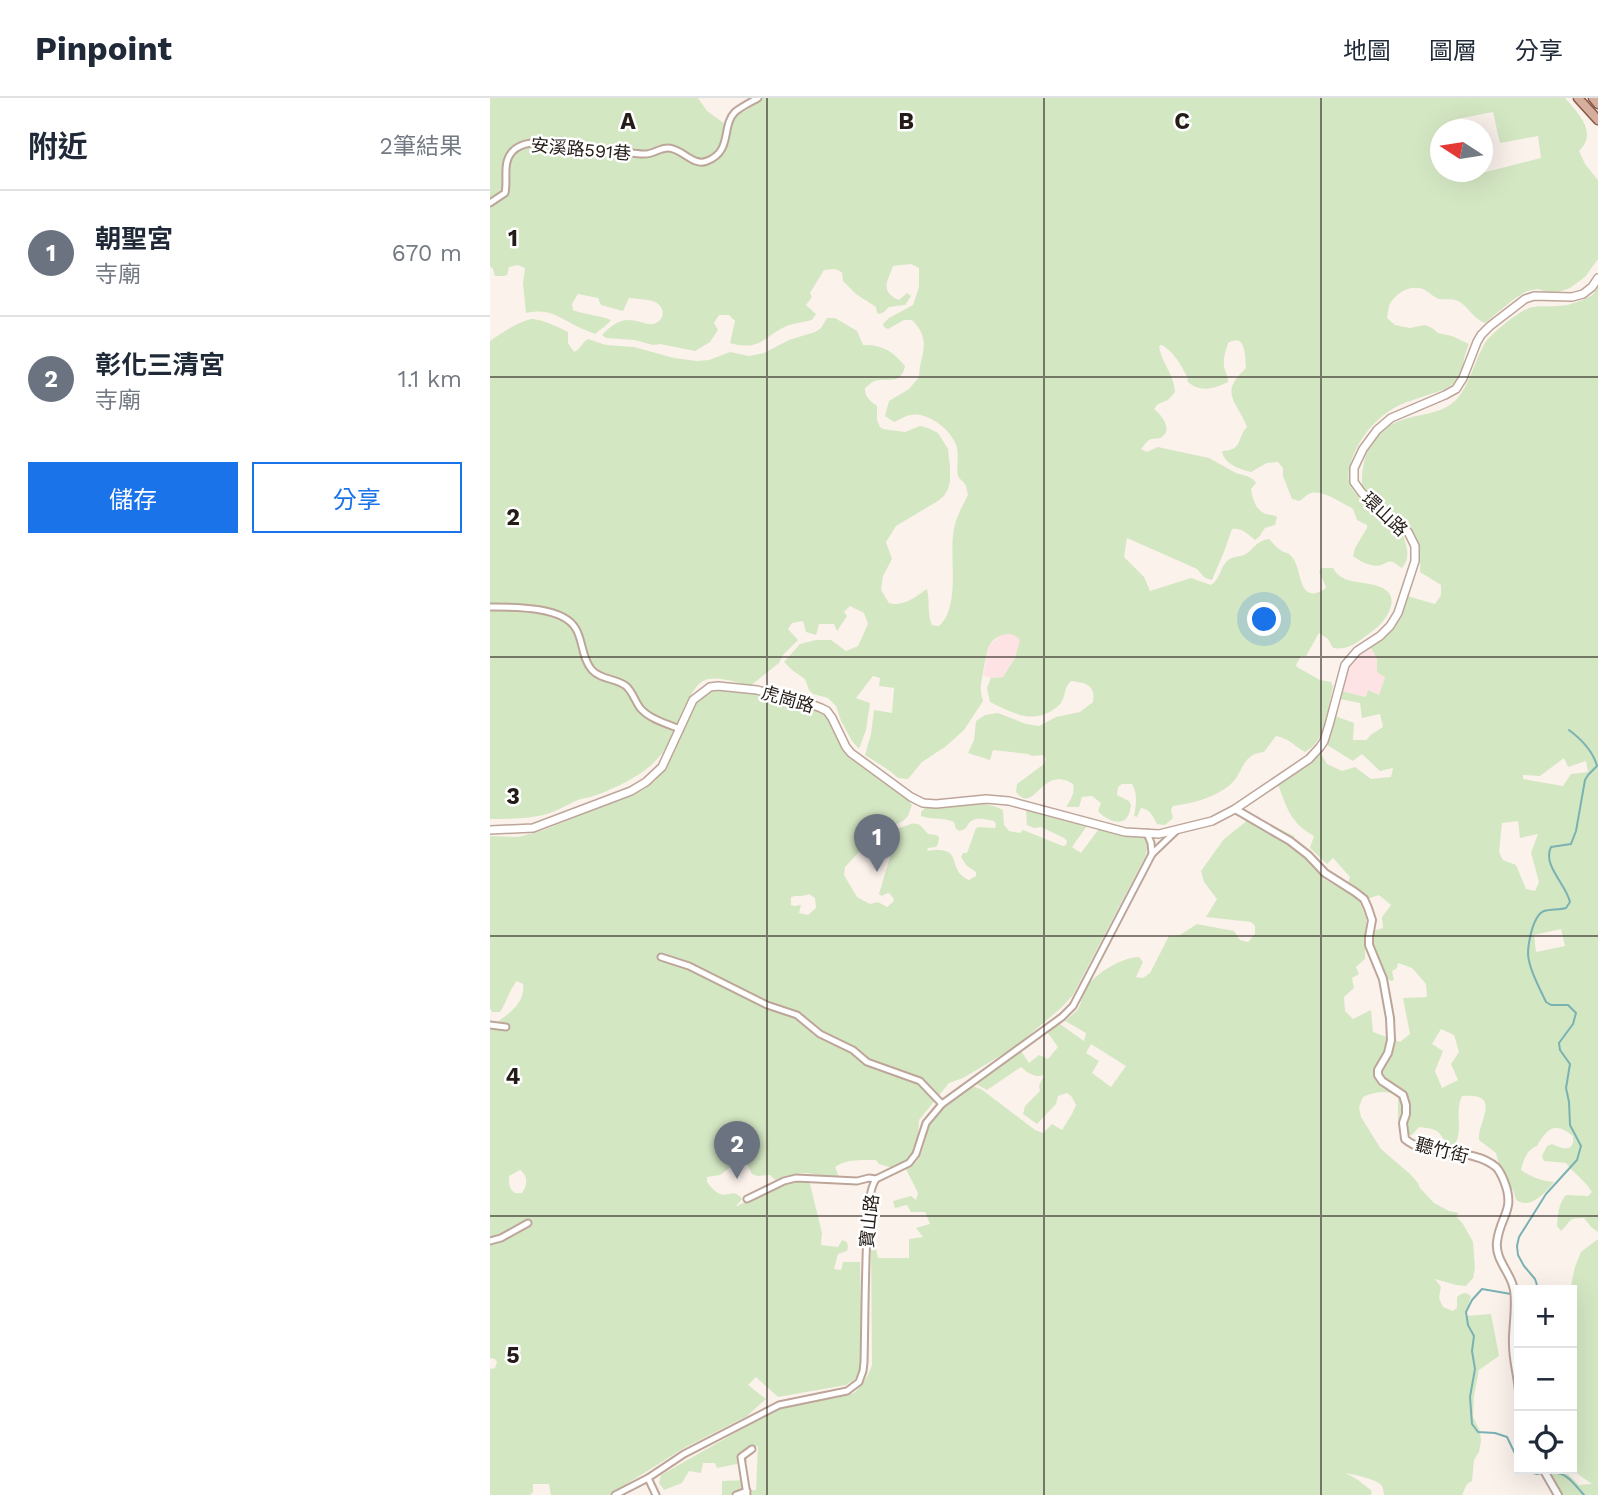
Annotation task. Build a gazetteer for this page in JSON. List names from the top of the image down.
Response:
{
  "streets": {
    "main road": ["環山路", "虎崗路"],
    "street": ["安溪路591巷", "聽竹街", "寶山路"]
  },
  "crossings": [
    ["環山路", "虎崗路"],
    ["環山路", "聽竹街"],
    ["環山路", "寶山路"]
  ],
  "north": "left",
  "page": {
    "header": "Pinpoint",
    "nav": ["地圖", "圖層", "分享"],
    "heading": ["附近", "2筆結果"],
    "list": [
      {
        "mark": "1",
        "name": "朝聖宮",
        "note": "寺廟",
        "value": "670 m"
      },
      {
        "mark": "2",
        "name": "彰化三清宮",
        "note": "寺廟",
        "value": "1.1 km"
      }
    ],
    "buttons": ["儲存", "分享"],
    "pins": ["1", "2"],
    "map_buttons": ["+", "−"]
  },
  "grid": {
    "columns": ["A", "B", "C"],
    "rows": [
      "1",
      "2",
      "3",
      "4",
      "5"
    ]
  }
}
